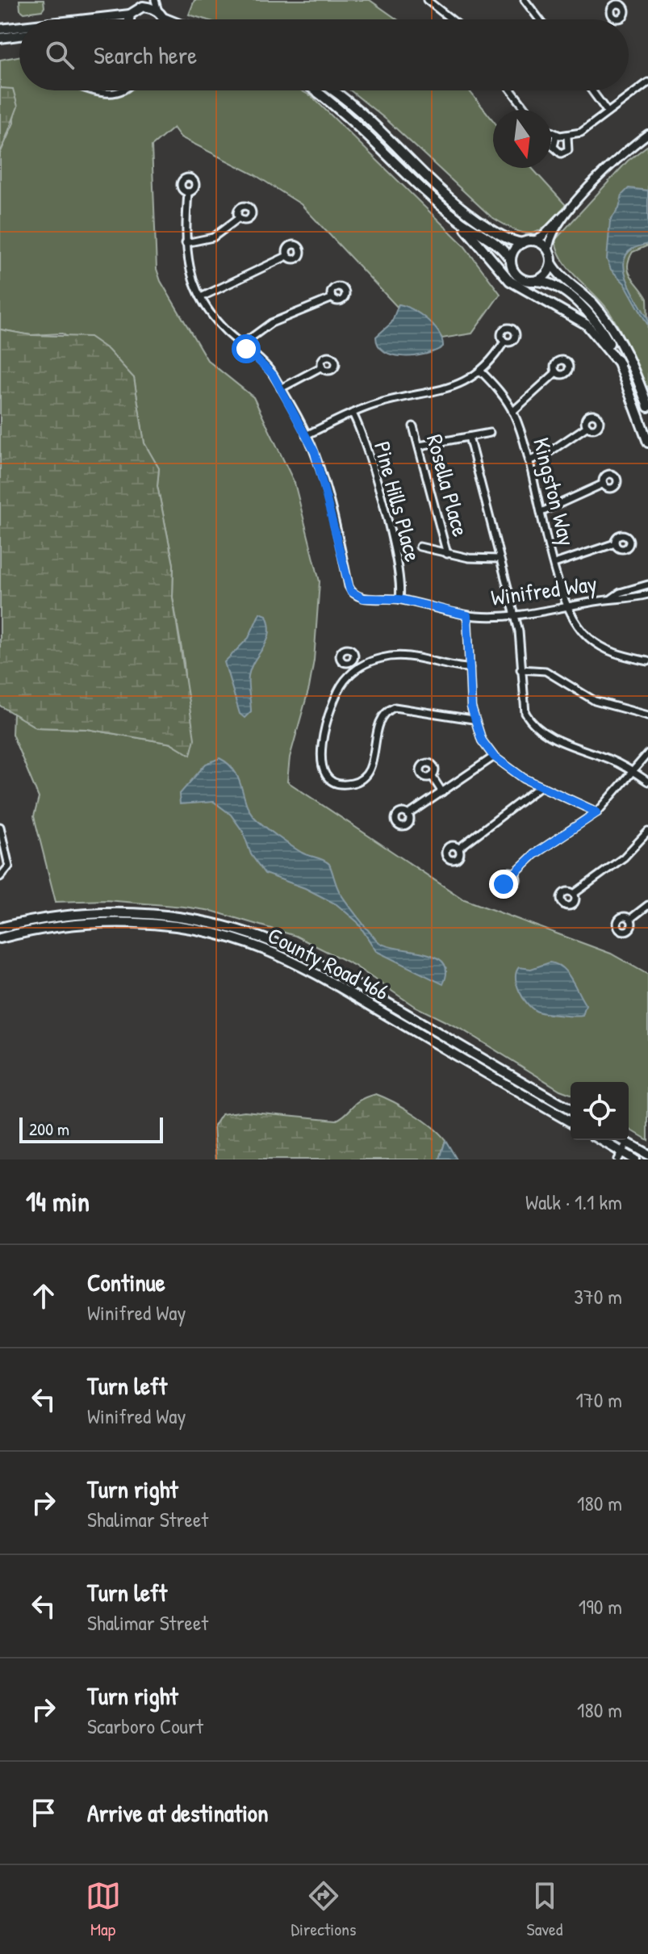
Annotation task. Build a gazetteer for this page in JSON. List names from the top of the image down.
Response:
{
  "streets": {
    "main road": ["County Road 466"],
    "street": [
      "Rosella Place",
      "Kingston Way",
      "Pine Hills Place",
      "Winifred Way"
    ]
  },
  "crossings": [
    ["Kingston Way", "Winifred Way"],
    ["Pine Hills Place", "Winifred Way"]
  ],
  "scale_bar": "200 m",
  "north": "bottom",
  "page": {
    "search": "Search here",
    "scale": "200 m",
    "heading": ["14 min", "Walk · 1.1 km"],
    "list": [
      ["Continue", "Winifred Way", "370 m"],
      ["Turn left", "Winifred Way", "170 m"],
      ["Turn right", "Shalimar Street", "180 m"],
      ["Turn left", "Shalimar Street", "190 m"],
      ["Turn right", "Scarboro Court", "180 m"],
      "Arrive at destination"
    ],
    "nav": ["Map", "Directions", "Saved"]
  }
}
